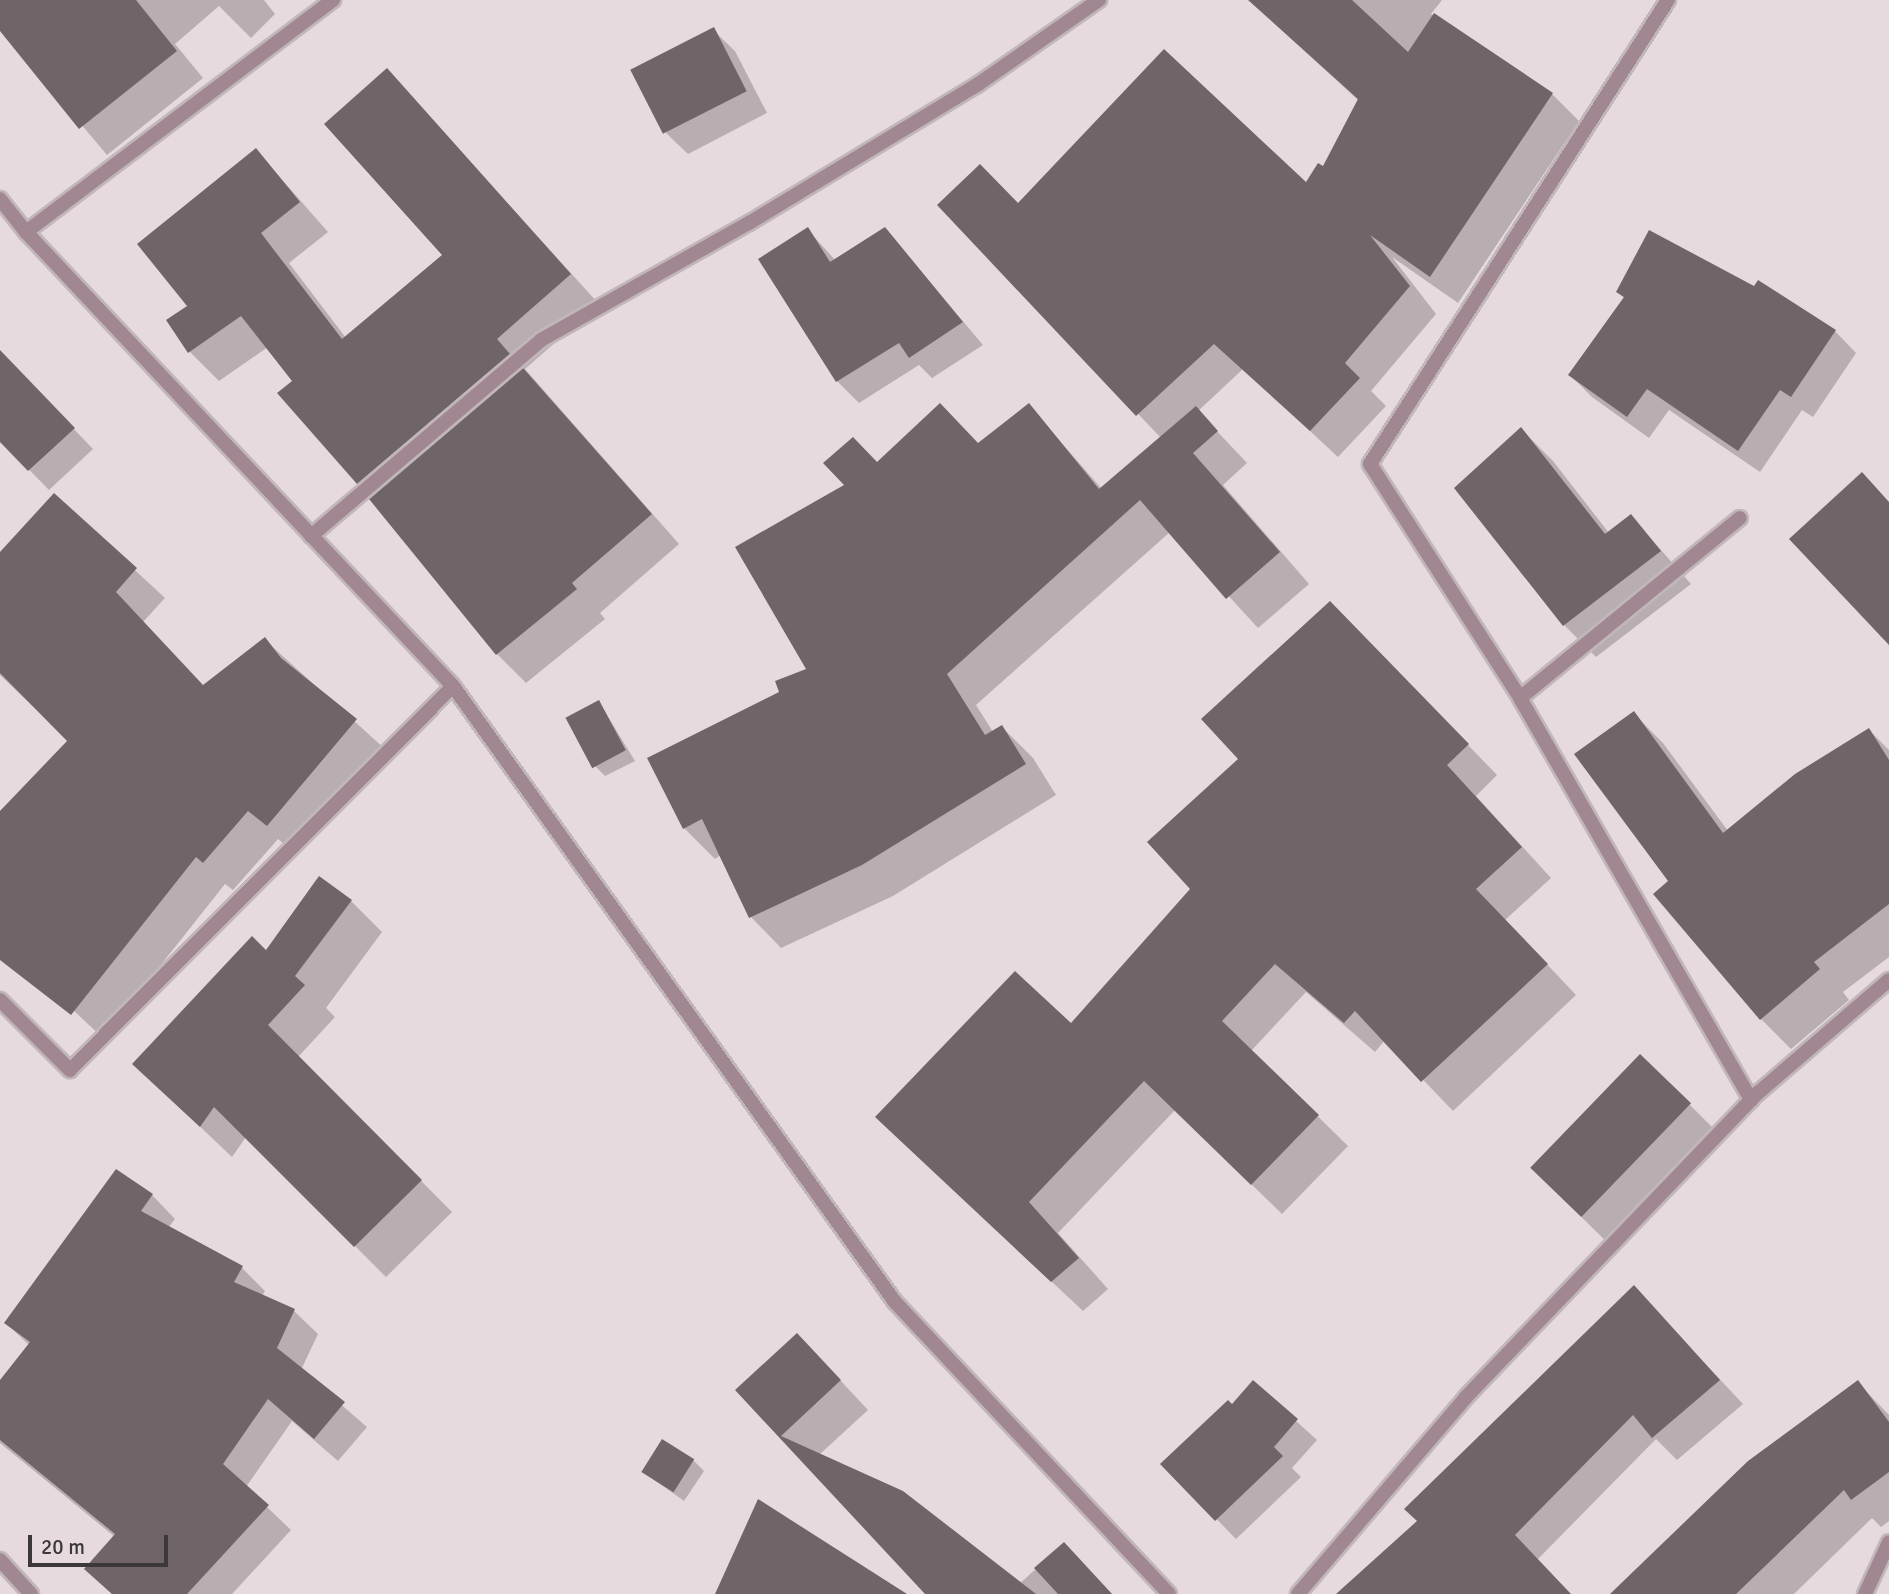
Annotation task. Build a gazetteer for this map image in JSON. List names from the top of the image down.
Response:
{
  "scale_bar": "20 m"
}
